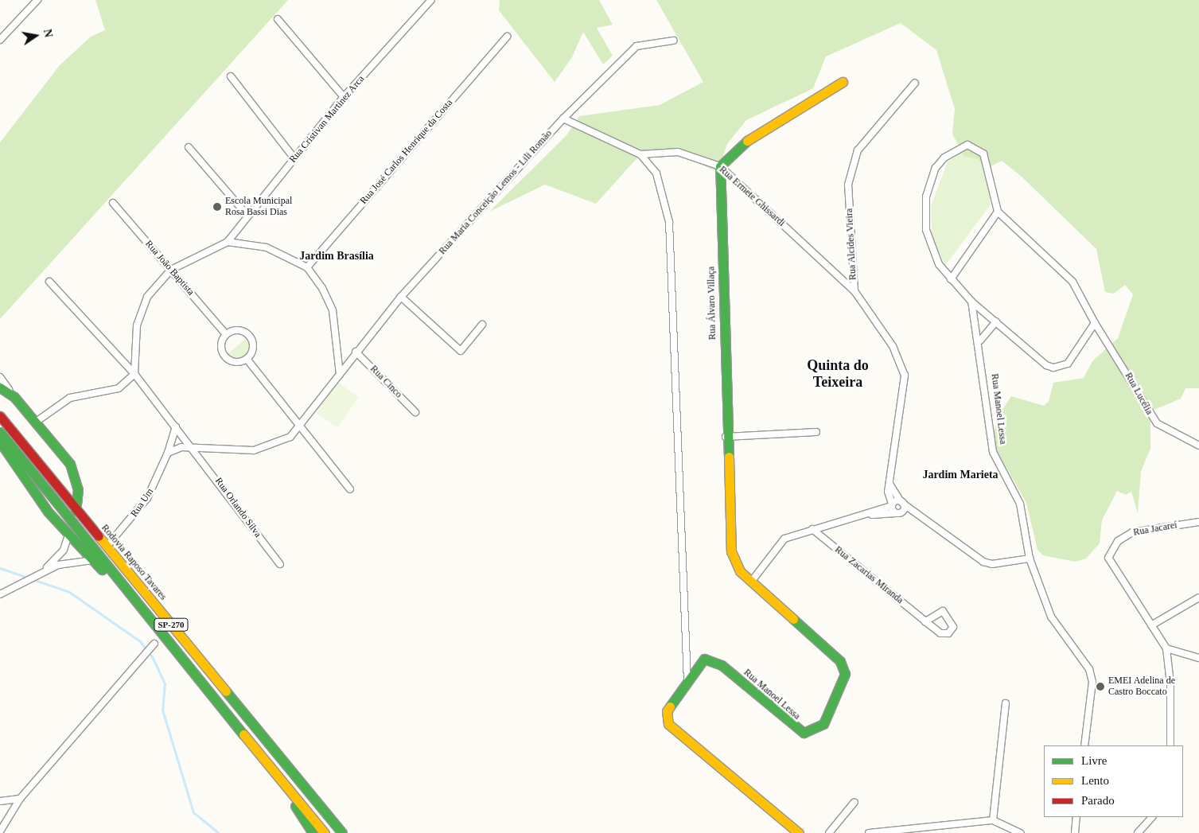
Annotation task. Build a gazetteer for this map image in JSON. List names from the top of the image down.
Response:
{
  "streets": {
    "main road": [
      "Rua Álvaro Villaça",
      "Rua Manoel Lessa",
      "Rodovia Raposo Tavares",
      "SP-270"
    ],
    "street": [
      "Rua Cristivan Martinez Arca",
      "Rua José Carlos Henrique da Costa",
      "Rua Maria Conceição Lemos - Lili Romão",
      "Rua Ermete Ghissardi",
      "Rua Alcides Vieira",
      "Rua João Baptista",
      "Rua Cinco",
      "Rua Lucélia",
      "Rua Um",
      "Rua Orlando Silva",
      "Rua Jacareí",
      "Rua Zacarias Miranda"
    ]
  },
  "crossings": [
    ["Rua Maria Conceição Lemos - Lili Romão", "Rua Ermete Ghissardi"],
    ["Rua Maria Conceição Lemos - Lili Romão", "Rua Cinco"],
    ["Rua Maria Conceição Lemos - Lili Romão", "Rua Orlando Silva"],
    ["Rua Ermete Ghissardi", "Rua Alcides Vieira"],
    ["Rua Ermete Ghissardi", "Rua Álvaro Villaça"],
    ["Rua Álvaro Villaça", "Rua Manoel Lessa"],
    ["Rua Um", "Rua Orlando Silva"],
    ["Rua Um", "Rodovia Raposo Tavares"]
  ],
  "districts": ["Jardim Brasília", "Quinta do Teixeira", "Jardim Marieta"],
  "places": ["Escola Municipal Rosa Bassi Dias", "EMEI Adelina de Castro Boccato"],
  "legend": ["Livre", "Lento", "Parado"],
  "north": "right"
}
